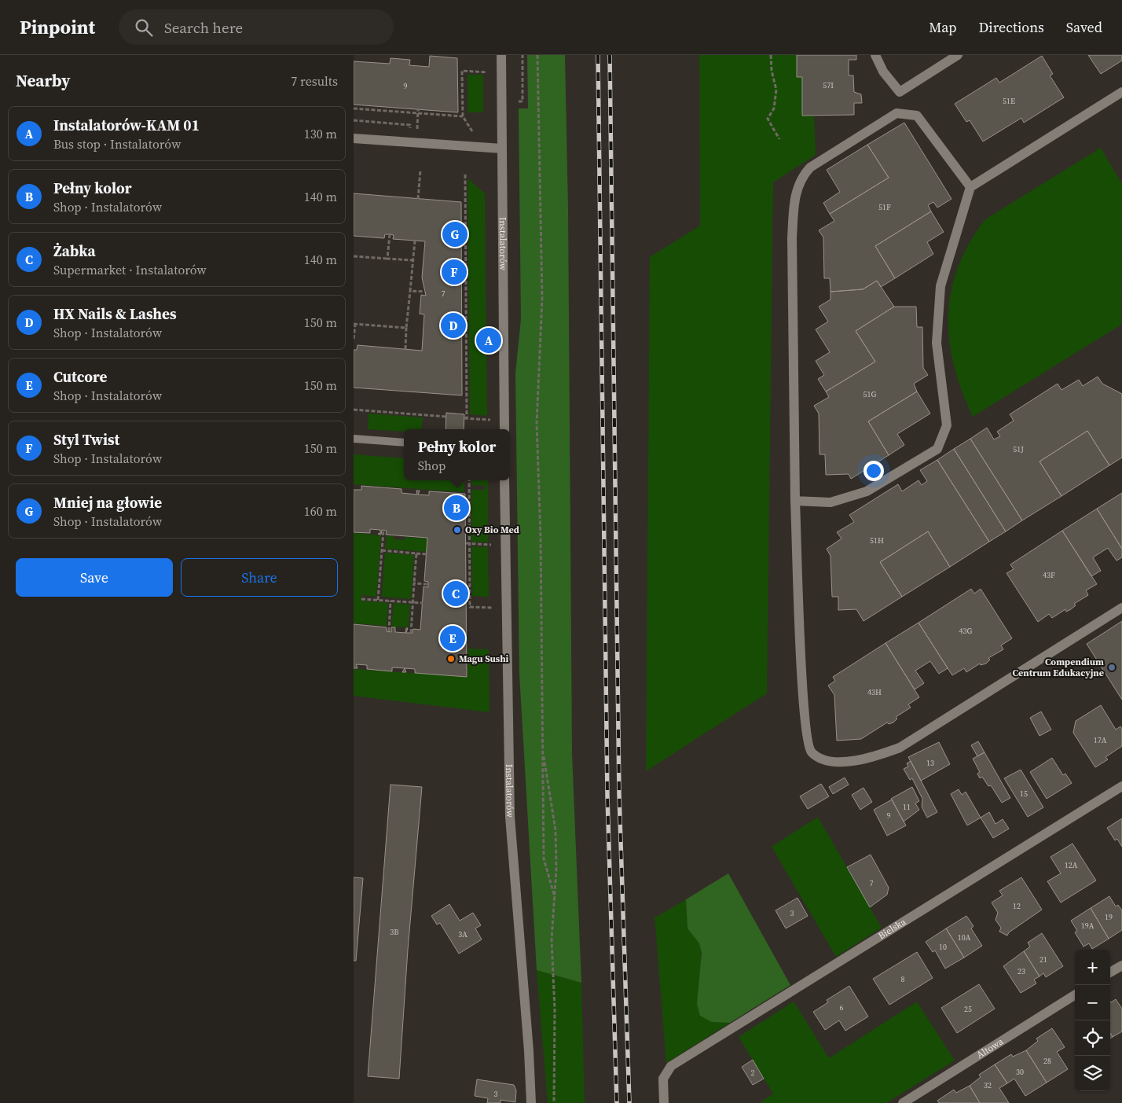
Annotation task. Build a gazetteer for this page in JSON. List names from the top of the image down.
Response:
{
  "streets": {
    "street": ["Instalatorów", "Bielska", "Altowa"]
  },
  "places": ["Oxy Bio Med", "Magu Sushi", "Compendium Centrum Edukacyjne"],
  "house_numbers": [
    "57I",
    "9",
    "51E",
    "51F",
    "7",
    "51G",
    "51J",
    "51H",
    "43F",
    "43G",
    "43H",
    "17A",
    "13",
    "15",
    "11",
    "9",
    "12A",
    "7",
    "12",
    "3",
    "19",
    "19A",
    "3B",
    "3A",
    "10A",
    "10",
    "21",
    "23",
    "8",
    "6",
    "25",
    "28",
    "30",
    "2",
    "32",
    "3"
  ],
  "page": {
    "header": "Pinpoint",
    "search": "Search here",
    "nav": ["Map", "Directions", "Saved"],
    "heading": ["Nearby", "7 results"],
    "list": [
      {
        "mark": "A",
        "name": "Instalatorów-KAM 01",
        "note": "Bus stop · Instalatorów",
        "value": "130 m"
      },
      {
        "mark": "B",
        "name": "Pełny kolor",
        "note": "Shop · Instalatorów",
        "value": "140 m"
      },
      {
        "mark": "C",
        "name": "Żabka",
        "note": "Supermarket · Instalatorów",
        "value": "140 m"
      },
      {
        "mark": "D",
        "name": "HX Nails & Lashes",
        "note": "Shop · Instalatorów",
        "value": "150 m"
      },
      {
        "mark": "E",
        "name": "Cutcore",
        "note": "Shop · Instalatorów",
        "value": "150 m"
      },
      {
        "mark": "F",
        "name": "Styl Twist",
        "note": "Shop · Instalatorów",
        "value": "150 m"
      },
      {
        "mark": "G",
        "name": "Mniej na głowie",
        "note": "Shop · Instalatorów",
        "value": "160 m"
      }
    ],
    "pins": [
      "G",
      "F",
      "D",
      "A",
      "B",
      "C",
      "E"
    ],
    "popup": ["Pełny kolor", "Shop"],
    "buttons": ["Save", "Share"],
    "map_buttons": ["+", "−"]
  }
}
